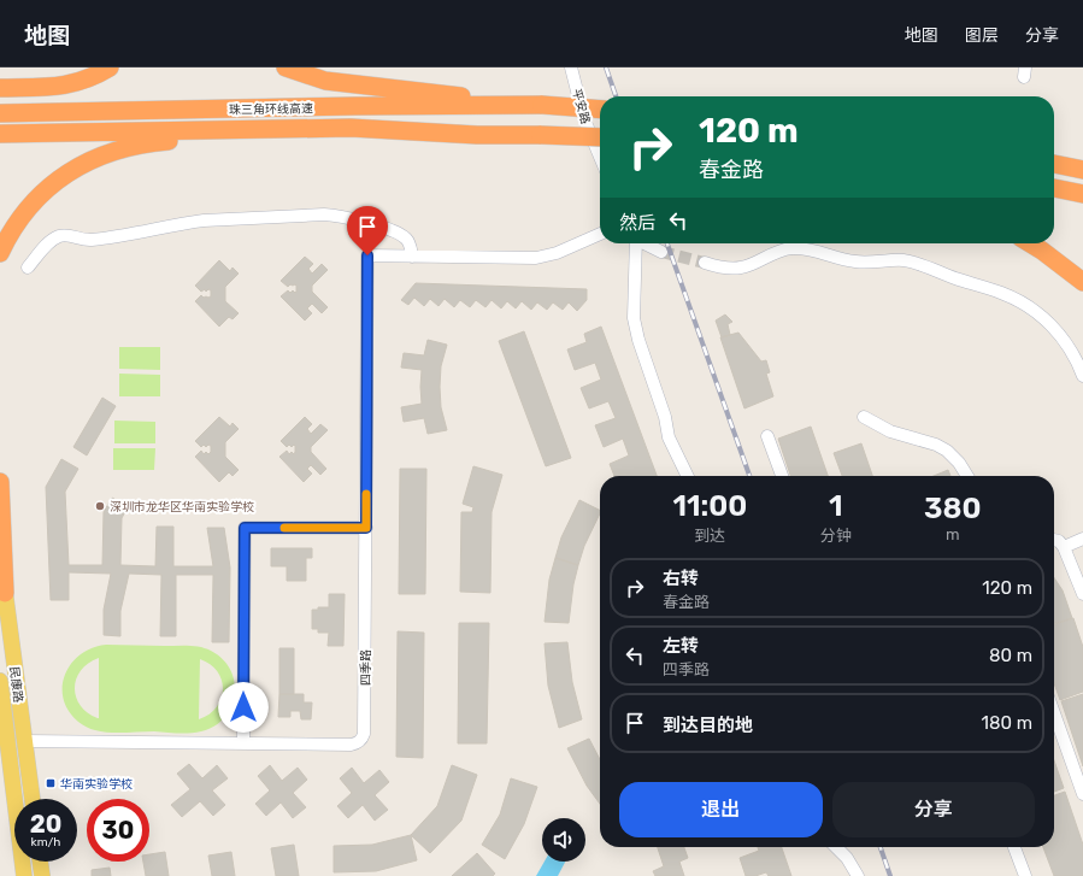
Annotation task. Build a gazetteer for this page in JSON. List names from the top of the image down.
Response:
{
  "streets": {
    "highway": ["珠三角环线高速"],
    "main road": ["民康路"],
    "street": ["平安路", "四季路"]
  },
  "crossings": [
    ["四季路", "民康路"]
  ],
  "places": {
    "other": ["深圳市龙华区华南实验学校"],
    "transit": ["华南实验学校"]
  },
  "page": {
    "header": "地图",
    "nav": ["地图", "图层", "分享"],
    "turn": ["120 m", "春金路"],
    "then": "然后",
    "eta": [
      "11:00",
      "到达",
      "1",
      "分钟",
      "380",
      "m"
    ],
    "list": [
      {
        "name": "右转",
        "note": "春金路",
        "value": "120 m"
      },
      {
        "name": "左转",
        "note": "四季路",
        "value": "80 m"
      },
      {
        "name": "到达目的地",
        "value": "180 m"
      }
    ],
    "buttons": ["退出", "分享"],
    "speed": "20 km/h",
    "limit": "30"
  }
}
